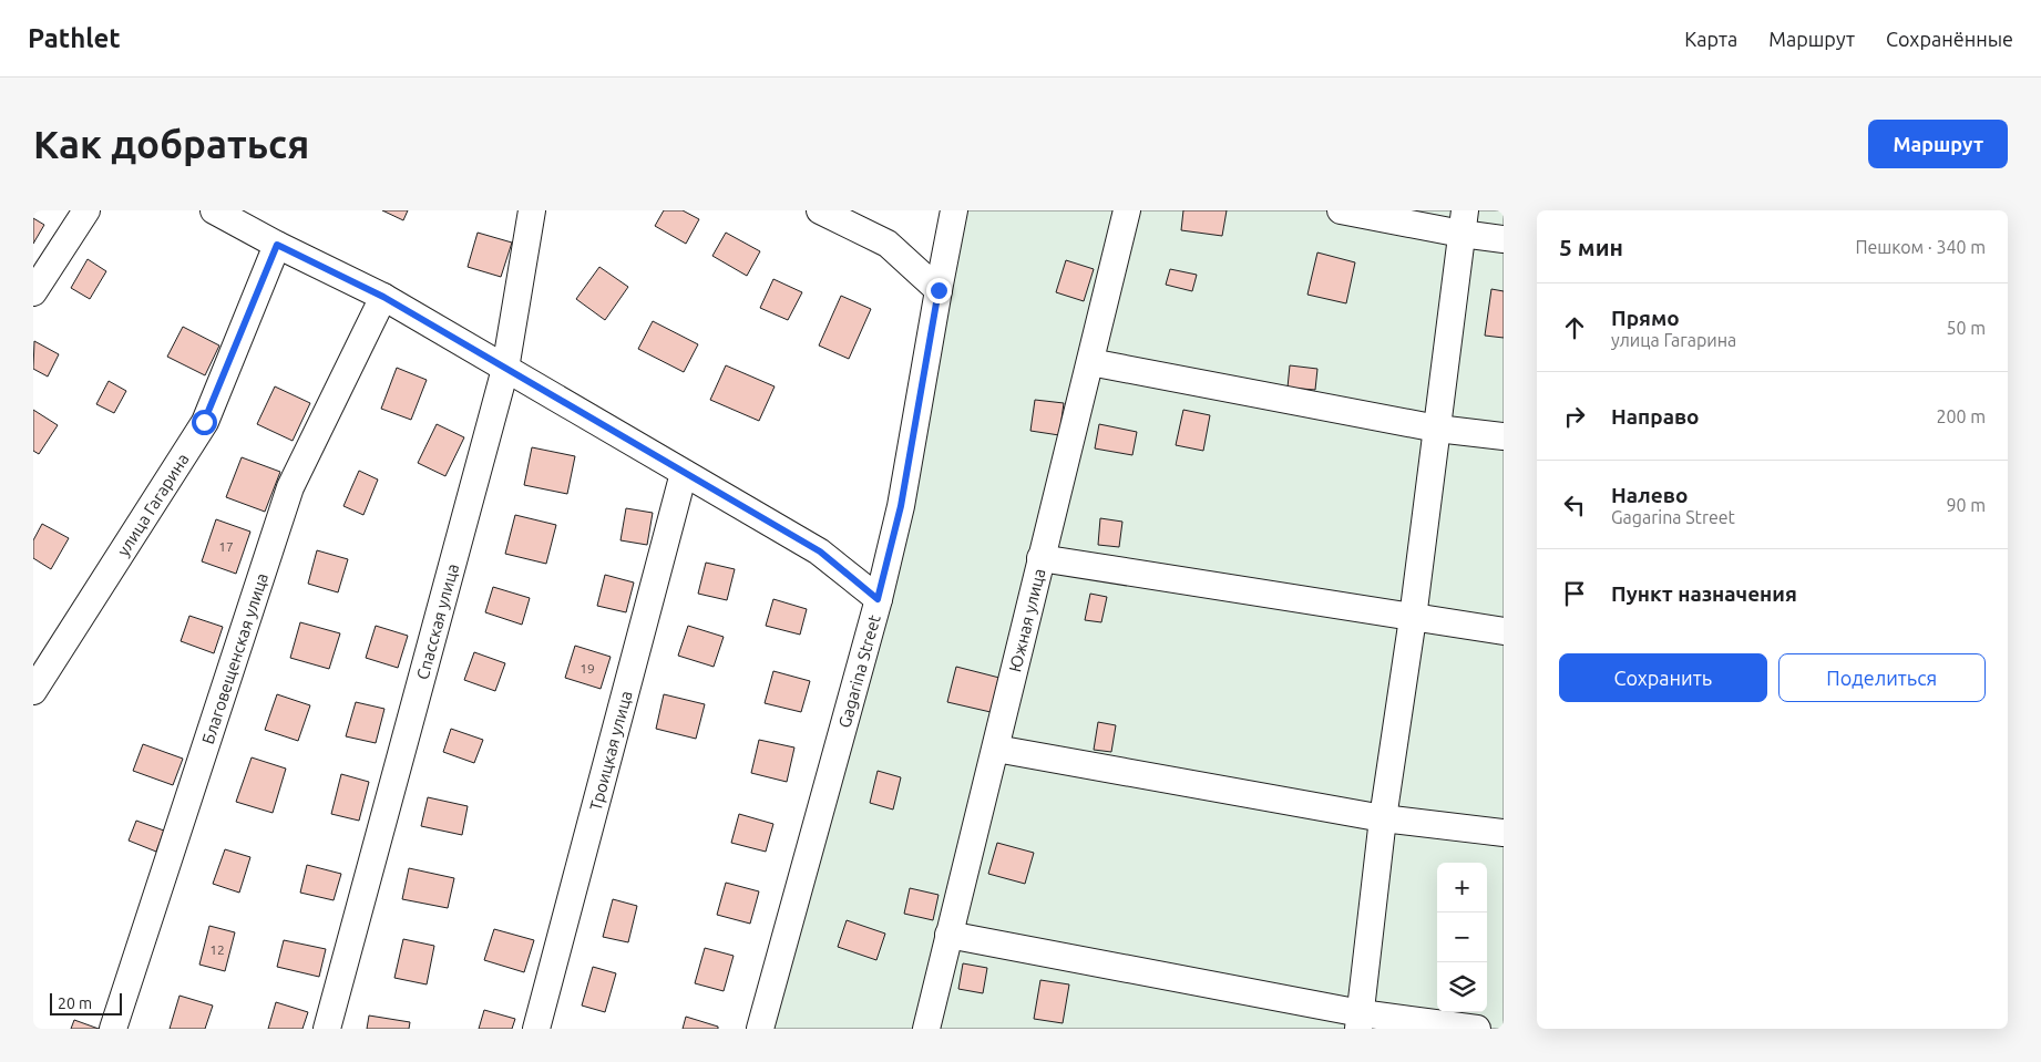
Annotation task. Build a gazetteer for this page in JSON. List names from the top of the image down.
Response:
{
  "streets": {
    "street": [
      "улица Гагарина",
      "Южная улица",
      "Спасская улица",
      "Благовещенская улица",
      "Gagarina Street",
      "Троицкая улица"
    ]
  },
  "house_numbers": ["17", "19", "12"],
  "scale_bar": "20 m",
  "page": {
    "header": "Pathlet",
    "nav": ["Карта", "Маршрут", "Сохранённые"],
    "buttons": [
      "Маршрут",
      ["Сохранить", "Поделиться"]
    ],
    "title": "Как добраться",
    "heading": ["5 мин", "Пешком · 340 m"],
    "list": [
      ["Прямо", "улица Гагарина", "50 m"],
      ["Направо", "200 m"],
      ["Налево", "Gagarina Street", "90 m"],
      "Пункт назначения"
    ],
    "map_buttons": ["+", "−"],
    "scale": "20 m"
  }
}
